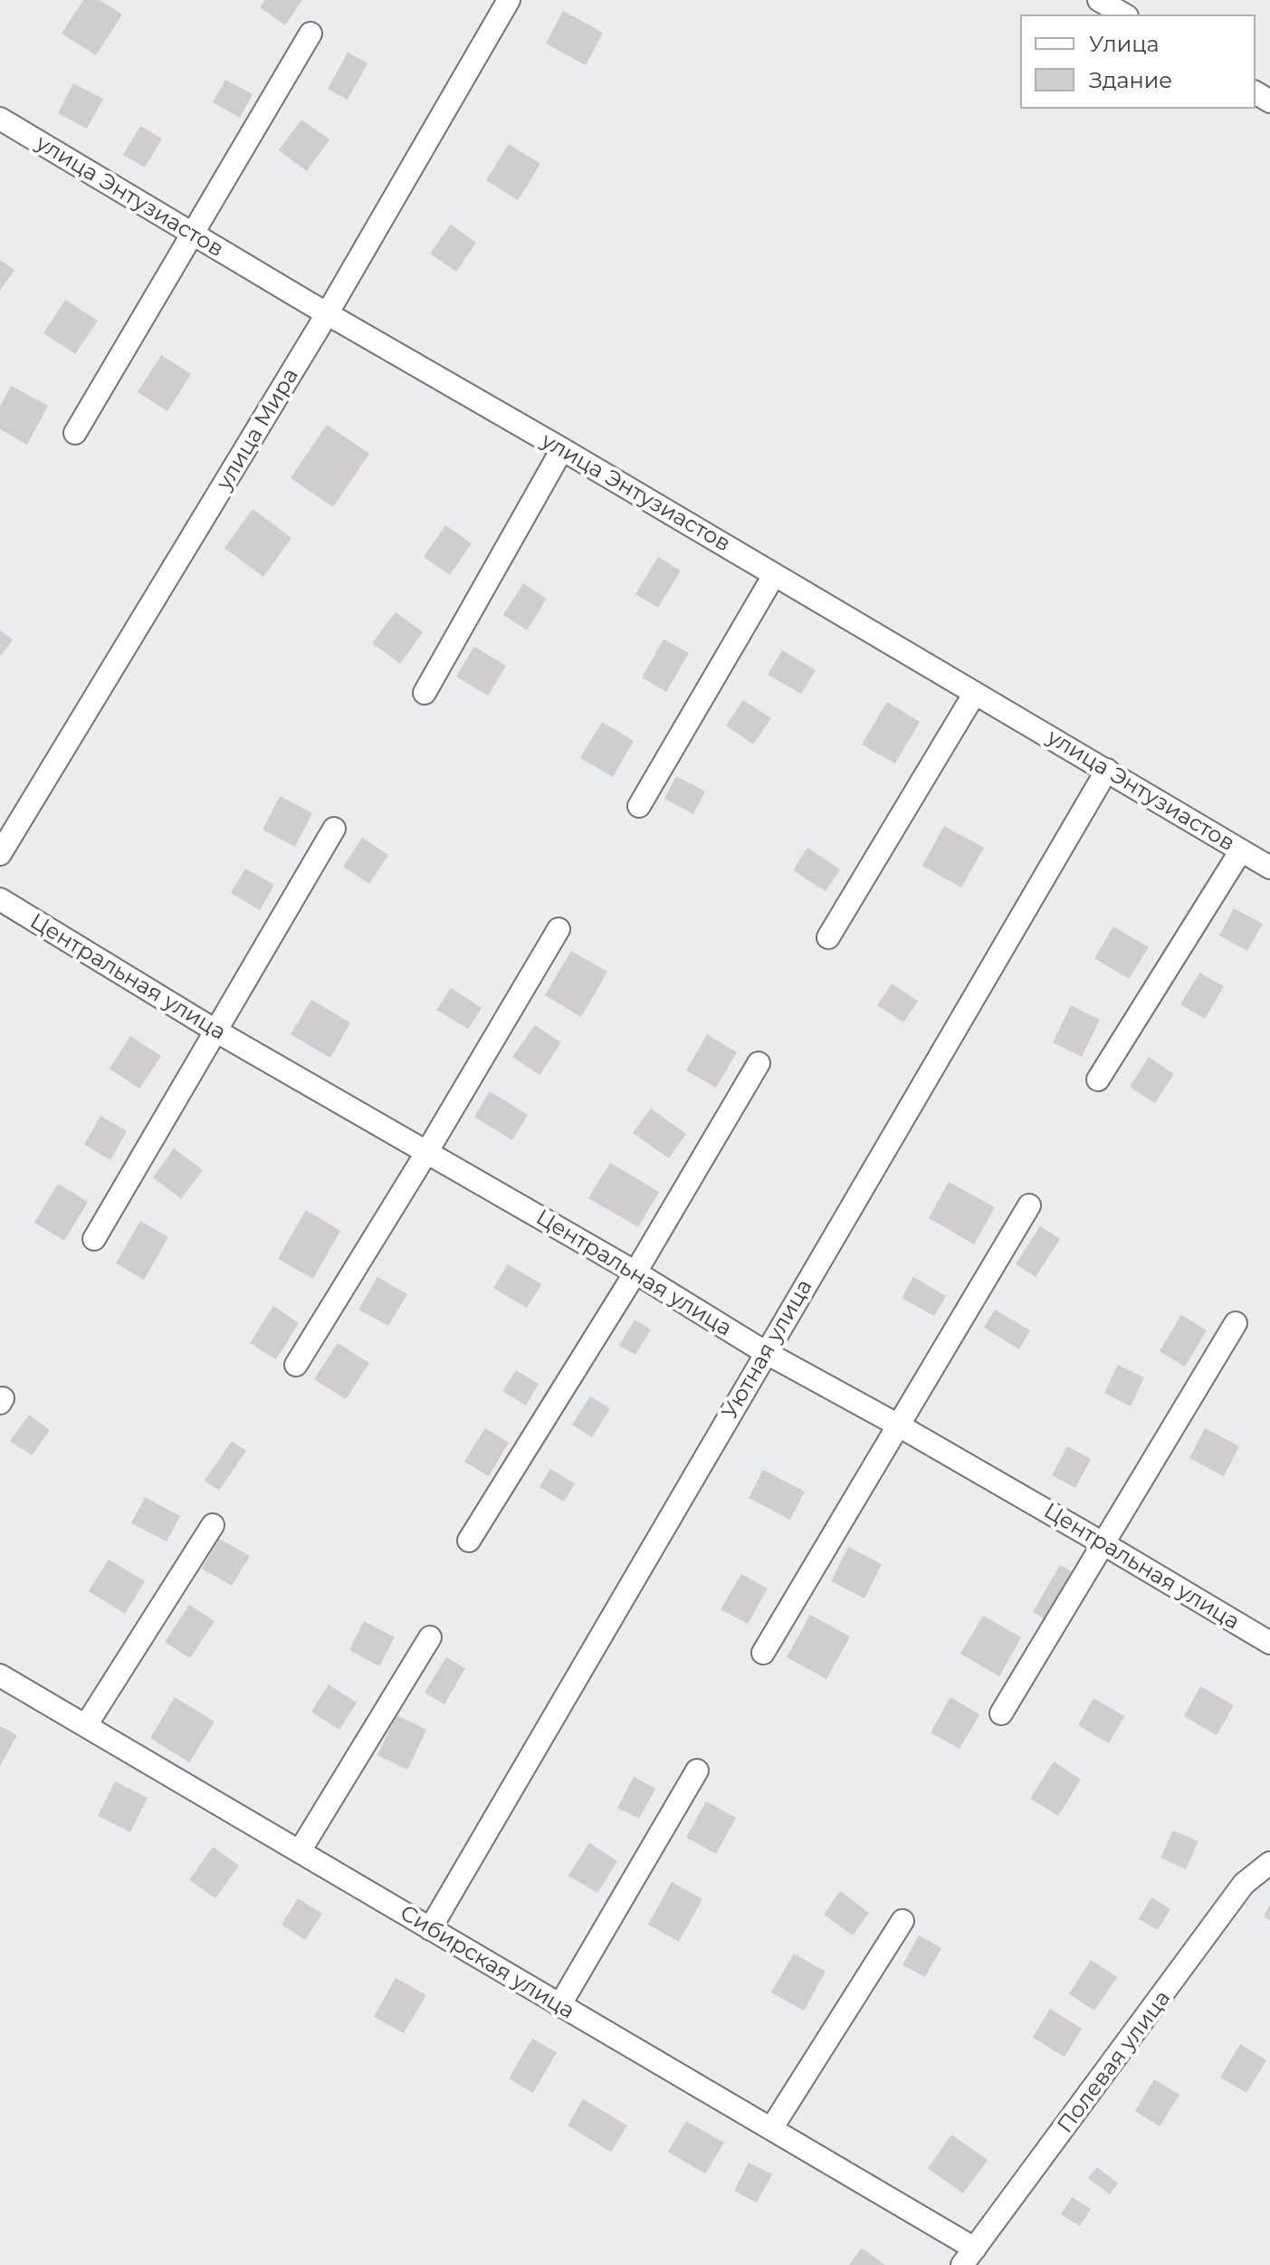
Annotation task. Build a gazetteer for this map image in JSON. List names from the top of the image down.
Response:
{
  "streets": {
    "street": [
      "улица Энтузиастов",
      "улица Мира",
      "Центральная улица",
      "Уютная улица",
      "Сибирская улица",
      "Полевая улица"
    ]
  },
  "crossings": [
    ["улица Энтузиастов", "улица Мира"],
    ["улица Энтузиастов", "Уютная улица"],
    ["Центральная улица", "Уютная улица"],
    ["Уютная улица", "Сибирская улица"],
    ["Сибирская улица", "Полевая улица"]
  ],
  "legend": ["Улица", "Здание"]
}
